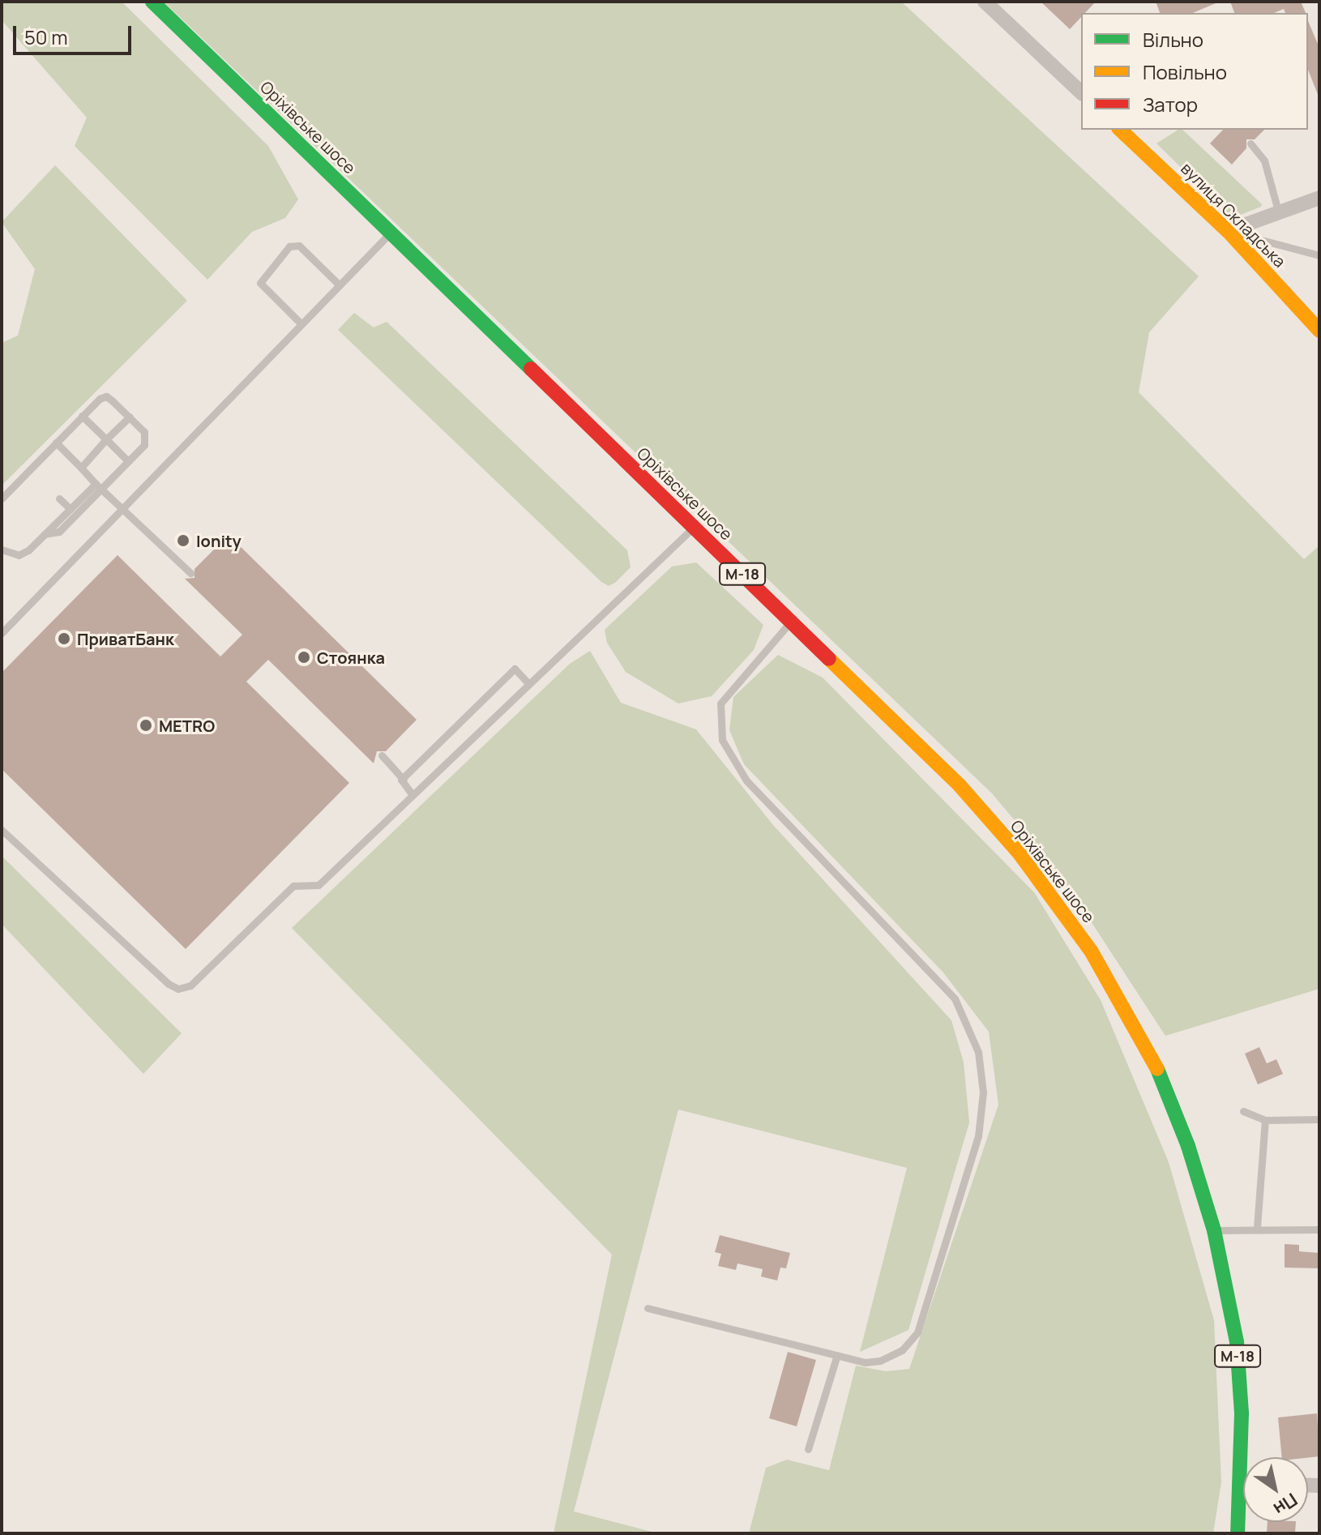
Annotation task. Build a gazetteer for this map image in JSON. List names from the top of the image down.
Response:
{
  "streets": {
    "main road": ["Оріхівське шосе", "вулиця Складська", "М-18"]
  },
  "crossings": [
    ["Оріхівське шосе", "М-18"]
  ],
  "places": [
    "Ionity",
    "ПриватБанк",
    "Стоянка",
    "METRO"
  ],
  "legend": ["Вільно", "Повільно", "Затор"],
  "scale_bar": "50 m",
  "north": "bottom right"
}
